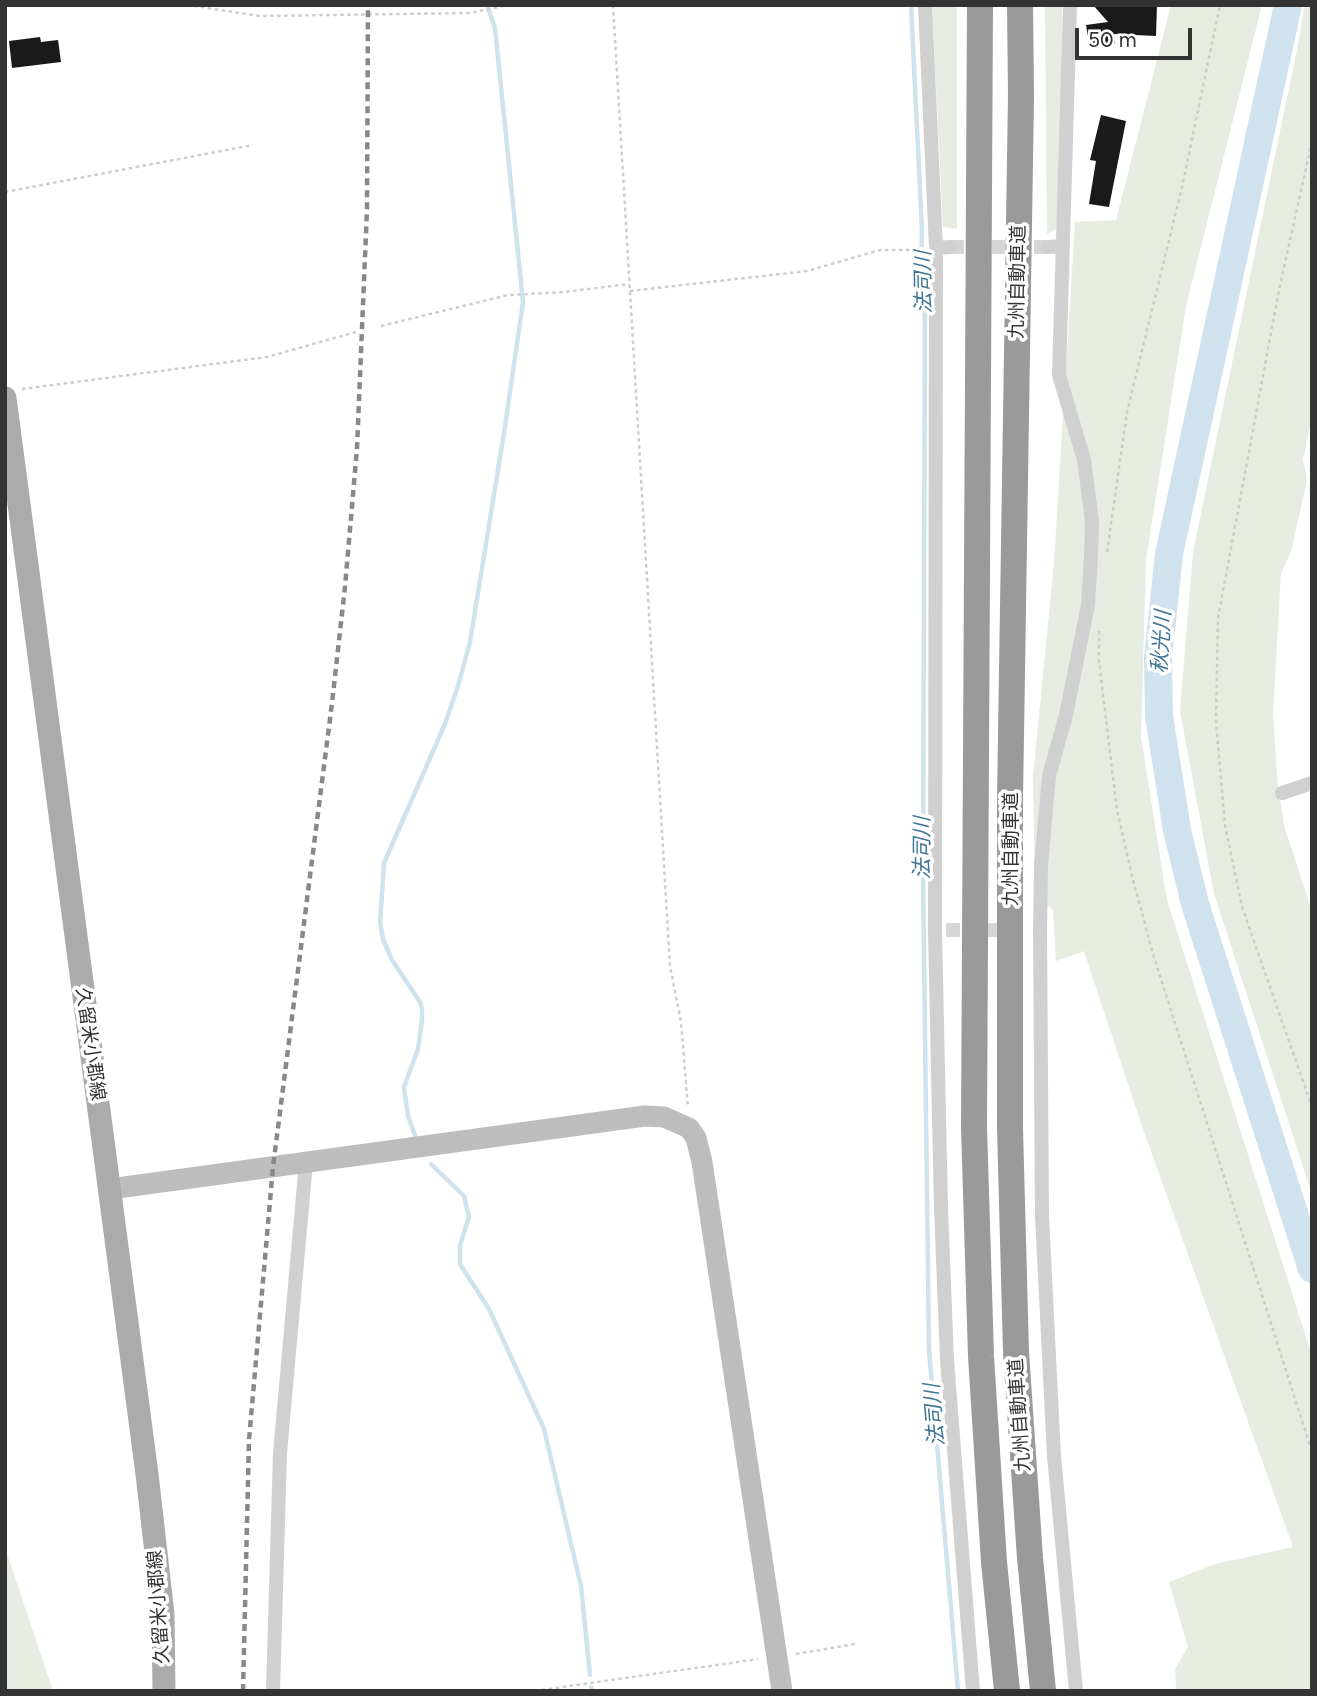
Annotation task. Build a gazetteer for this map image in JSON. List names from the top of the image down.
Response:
{
  "streets": {
    "highway": ["九州自動車道"],
    "main road": ["久留米小郡線"]
  },
  "water": ["法司川", "秋光川"],
  "scale_bar": "50 m"
}
